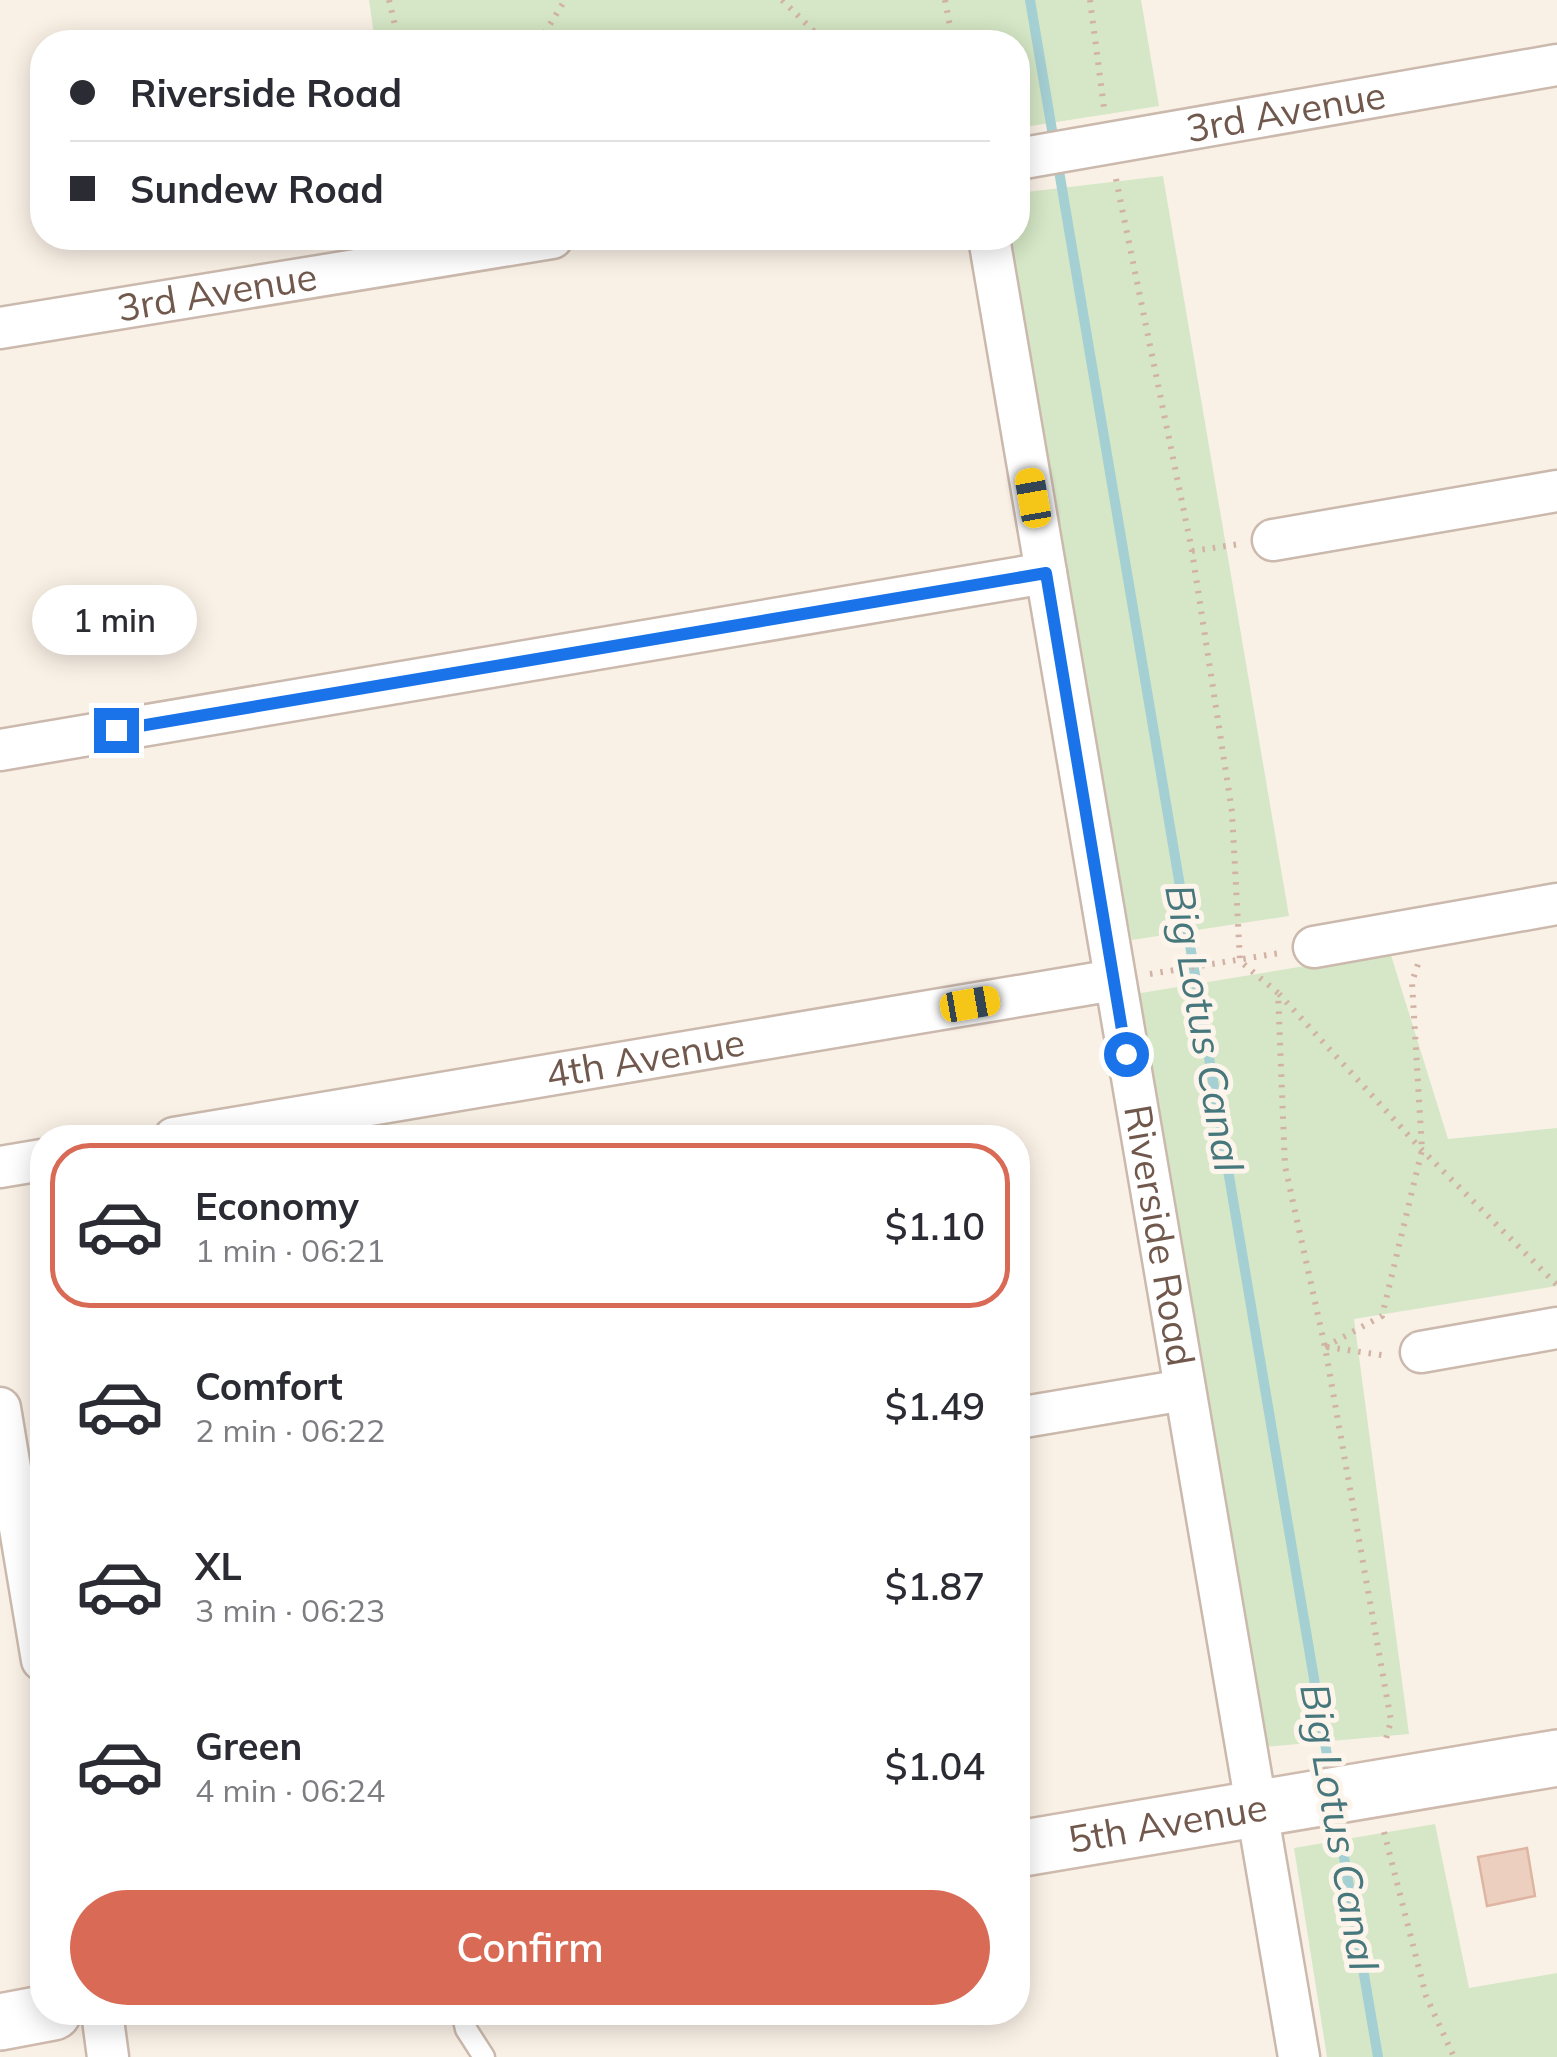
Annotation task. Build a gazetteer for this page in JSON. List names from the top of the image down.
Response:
{
  "streets": {
    "main road": ["5th Avenue"],
    "street": ["3rd Avenue", "4th Avenue", "Riverside Road"]
  },
  "crossings": [
    ["4th Avenue", "Riverside Road"],
    ["Riverside Road", "5th Avenue"]
  ],
  "water": ["Big Lotus Canal"],
  "page": {
    "banner": ["Riverside Road", "Sundew Road"],
    "bubble": "1 min",
    "list": [
      {
        "name": "Economy",
        "note": "1 min · 06:21",
        "value": "$1.10"
      },
      {
        "name": "Comfort",
        "note": "2 min · 06:22",
        "value": "$1.49"
      },
      {
        "name": "XL",
        "note": "3 min · 06:23",
        "value": "$1.87"
      },
      {
        "name": "Green",
        "note": "4 min · 06:24",
        "value": "$1.04"
      }
    ],
    "buttons": "Confirm"
  }
}
